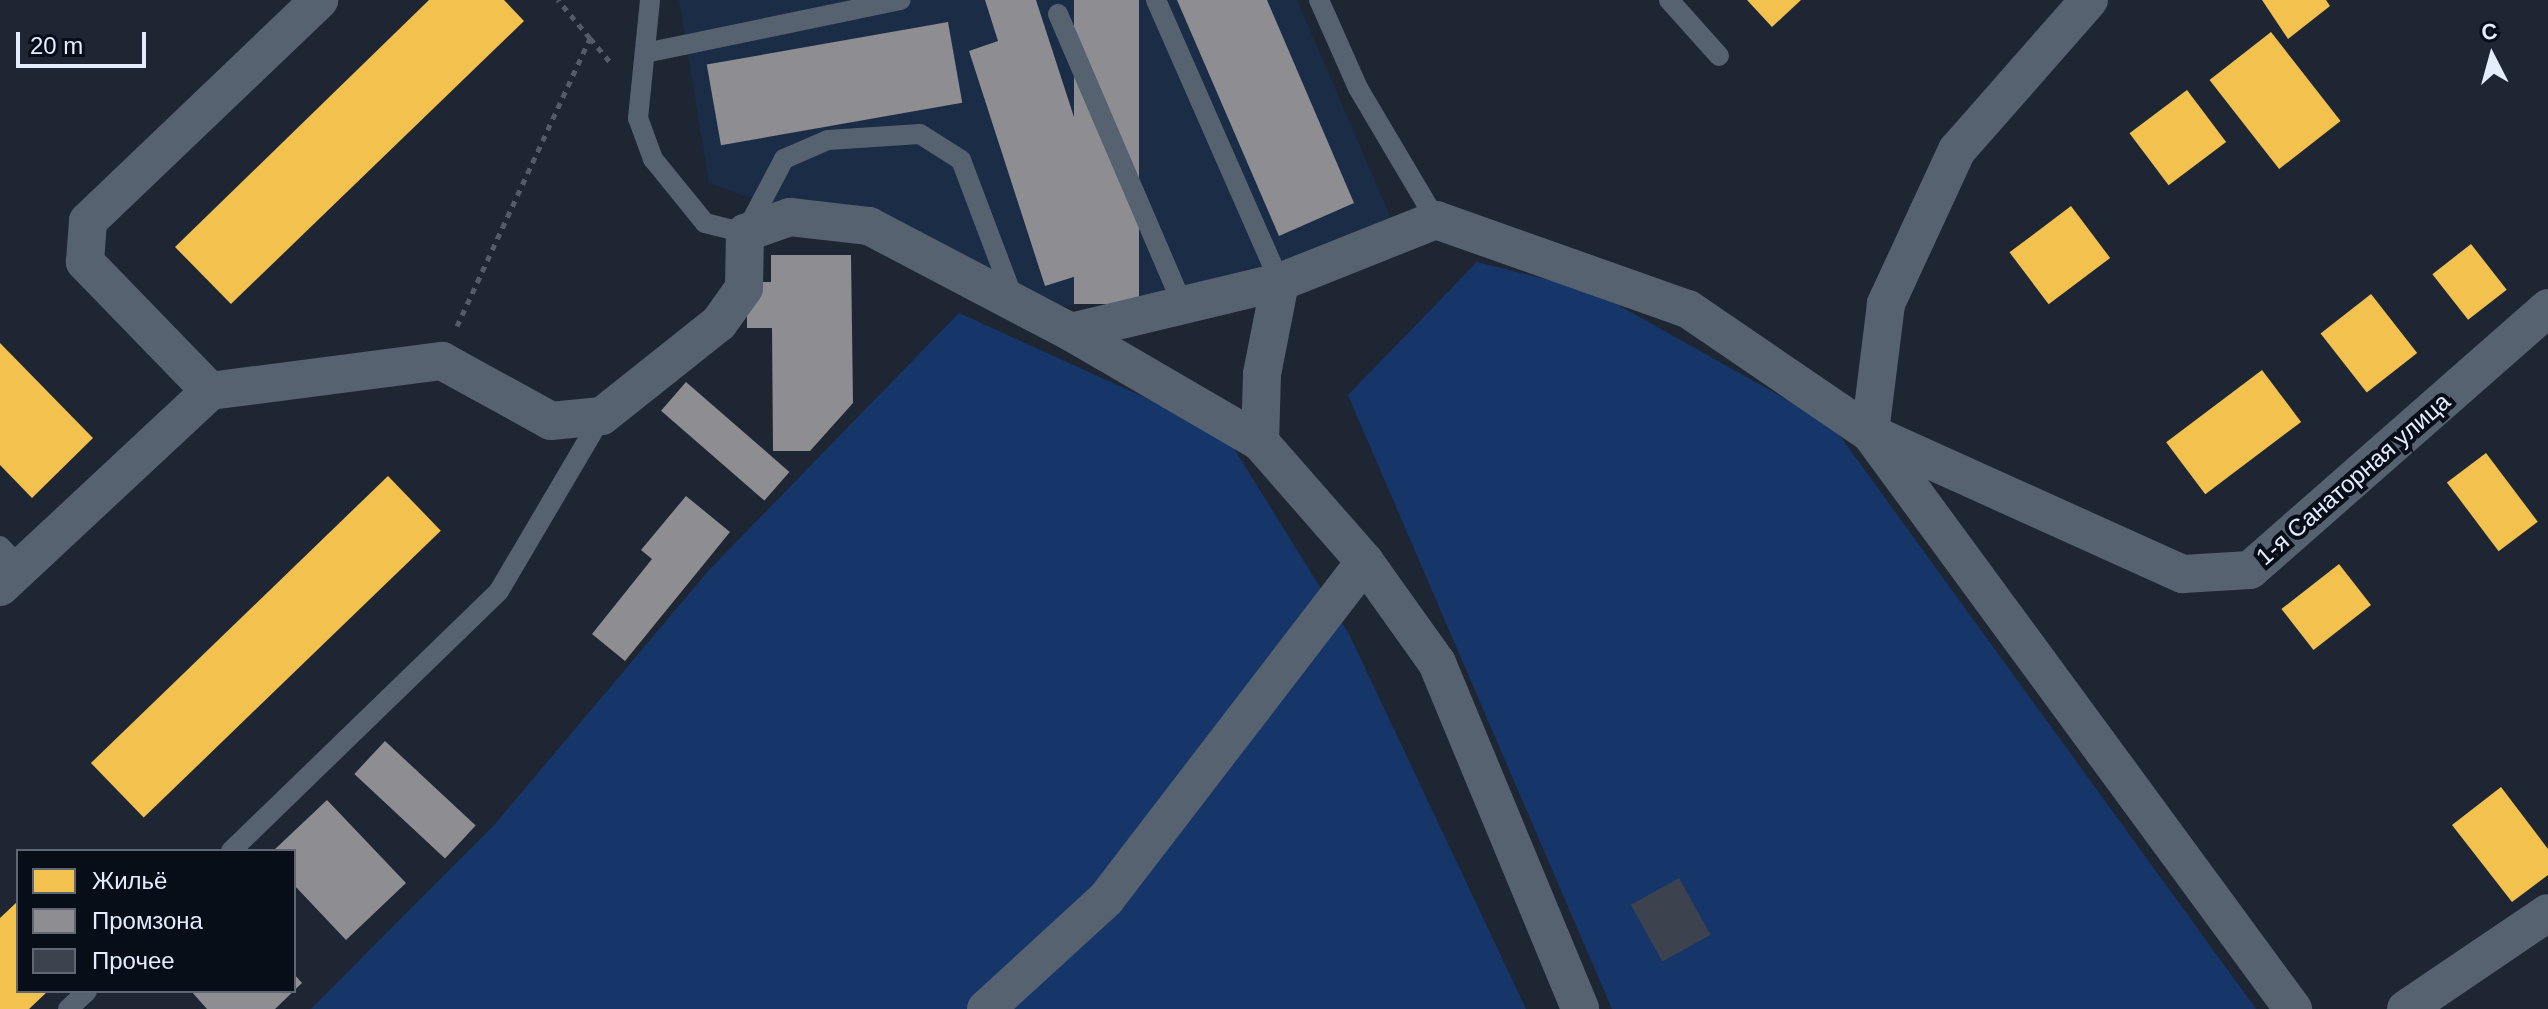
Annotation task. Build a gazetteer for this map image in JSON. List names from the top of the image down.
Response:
{
  "streets": {
    "street": ["1-я Санаторная улица"]
  },
  "legend": ["Жильё", "Промзона", "Прочее"],
  "scale_bar": "20 m",
  "north": "top"
}
